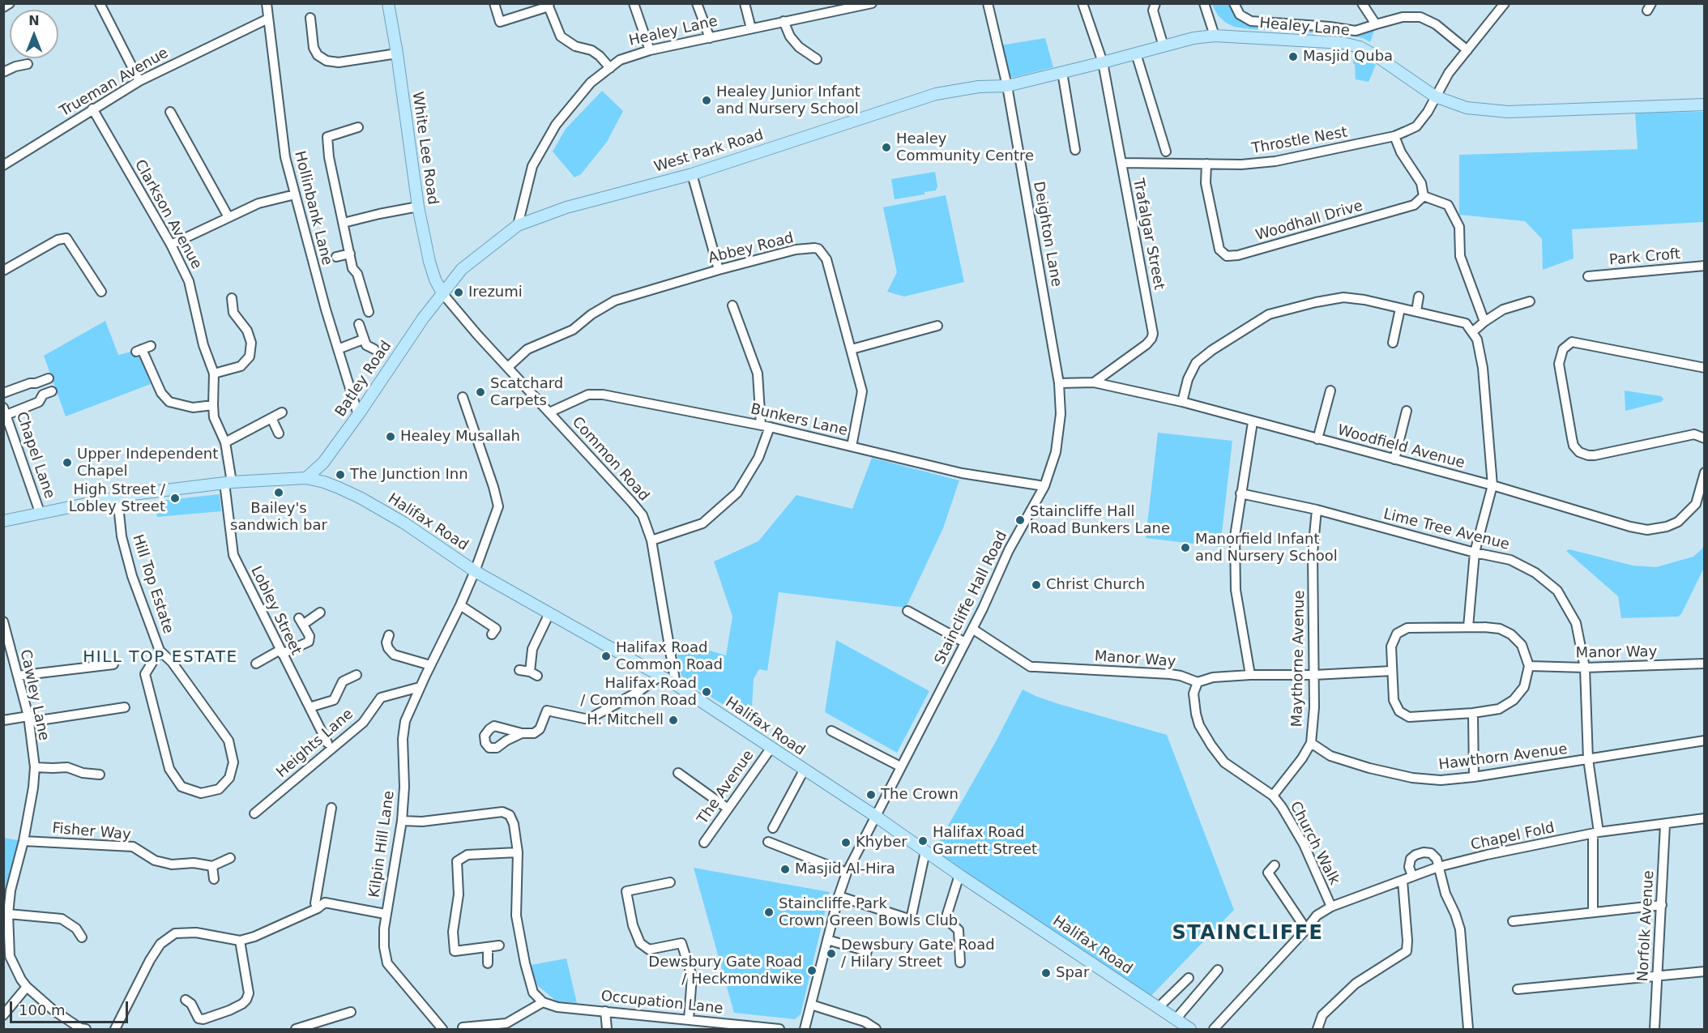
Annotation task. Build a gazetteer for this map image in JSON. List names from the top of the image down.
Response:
{
  "streets": {
    "main road": [
      "Healey Lane",
      "White Lee Road",
      "West Park Road",
      "Batley Road",
      "Halifax Road"
    ],
    "street": [
      "Trueman Avenue",
      "Throstle Nest",
      "Hollinbank Lane",
      "Clarkson Avenue",
      "Woodhall Drive",
      "Deighton Lane",
      "Trafalgar Street",
      "Abbey Road",
      "Park Croft",
      "Bunkers Lane",
      "Woodfield Avenue",
      "Chapel Lane",
      "Common Road",
      "Lime Tree Avenue",
      "Hill Top Estate",
      "Staincliffe Hall Road",
      "Lobley Street",
      "Manor Way",
      "Maythorne Avenue",
      "Cawley Lane",
      "Heights Lane",
      "Hawthorn Avenue",
      "The Avenue",
      "Fisher Way",
      "Chapel Fold",
      "Church Walk",
      "Kilpin Hill Lane",
      "Norfolk Avenue",
      "Occupation Lane"
    ]
  },
  "crossings": [
    ["Healey Lane", "Throstle Nest"],
    ["Healey Lane", "West Park Road"],
    ["Healey Lane", "Deighton Lane"],
    ["Healey Lane", "Trafalgar Street"],
    ["Trueman Avenue", "Hollinbank Lane"],
    ["Trueman Avenue", "Clarkson Avenue"],
    ["Throstle Nest", "Woodhall Drive"],
    ["Throstle Nest", "Trafalgar Street"],
    ["White Lee Road", "West Park Road"],
    ["White Lee Road", "Batley Road"],
    ["White Lee Road", "Common Road"],
    ["West Park Road", "Deighton Lane"],
    ["West Park Road", "Batley Road"],
    ["West Park Road", "Common Road"],
    ["Hollinbank Lane", "Batley Road"],
    ["Clarkson Avenue", "Halifax Road"],
    ["Clarkson Avenue", "Lobley Street"],
    ["Deighton Lane", "Woodfield Avenue"],
    ["Deighton Lane", "Staincliffe Hall Road"],
    ["Trafalgar Street", "Woodfield Avenue"],
    ["Abbey Road", "Bunkers Lane"],
    ["Abbey Road", "Common Road"],
    ["Batley Road", "Common Road"],
    ["Batley Road", "Halifax Road"],
    ["Bunkers Lane", "Common Road"],
    ["Bunkers Lane", "Staincliffe Hall Road"],
    ["Woodfield Avenue", "Staincliffe Hall Road"],
    ["Chapel Lane", "Halifax Road"],
    ["Common Road", "Halifax Road"],
    ["Halifax Road", "Hill Top Estate"],
    ["Halifax Road", "Staincliffe Hall Road"],
    ["Halifax Road", "Lobley Street"],
    ["Halifax Road", "The Avenue"],
    ["Halifax Road", "Kilpin Hill Lane"],
    ["Lime Tree Avenue", "Manor Way"],
    ["Lime Tree Avenue", "Maythorne Avenue"],
    ["Lime Tree Avenue", "Hawthorn Avenue"],
    ["Lime Tree Avenue", "Chapel Fold"],
    ["Staincliffe Hall Road", "Manor Way"],
    ["Manor Way", "Church Walk"],
    ["Maythorne Avenue", "Hawthorn Avenue"],
    ["Maythorne Avenue", "Church Walk"],
    ["Cawley Lane", "Fisher Way"],
    ["Heights Lane", "Kilpin Hill Lane"],
    ["Chapel Fold", "Church Walk"],
    ["Chapel Fold", "Norfolk Avenue"]
  ],
  "districts": ["HILL TOP ESTATE", "STAINCLIFFE"],
  "places": [
    "Masjid Quba",
    "Healey Junior Infant and Nursery School",
    "Healey Community Centre",
    "Irezumi",
    "Scatchard Carpets",
    "Healey Musallah",
    "Upper Independent Chapel",
    "The Junction Inn",
    "Bailey's sandwich bar",
    "High Street / Lobley Street",
    "Staincliffe Hall Road Bunkers Lane",
    "Manorfield Infant and Nursery School",
    "Christ Church",
    "Halifax Road Common Road",
    "Halifax Road / Common Road",
    "H. Mitchell",
    "The Crown",
    "Halifax Road Garnett Street",
    "Khyber",
    "Masjid Al-Hira",
    "Staincliffe Park Crown Green Bowls Club",
    "Dewsbury Gate Road / Hilary Street",
    "Dewsbury Gate Road / Heckmondwike",
    "Spar"
  ],
  "scale_bar": "100 m",
  "north": "top"
}
